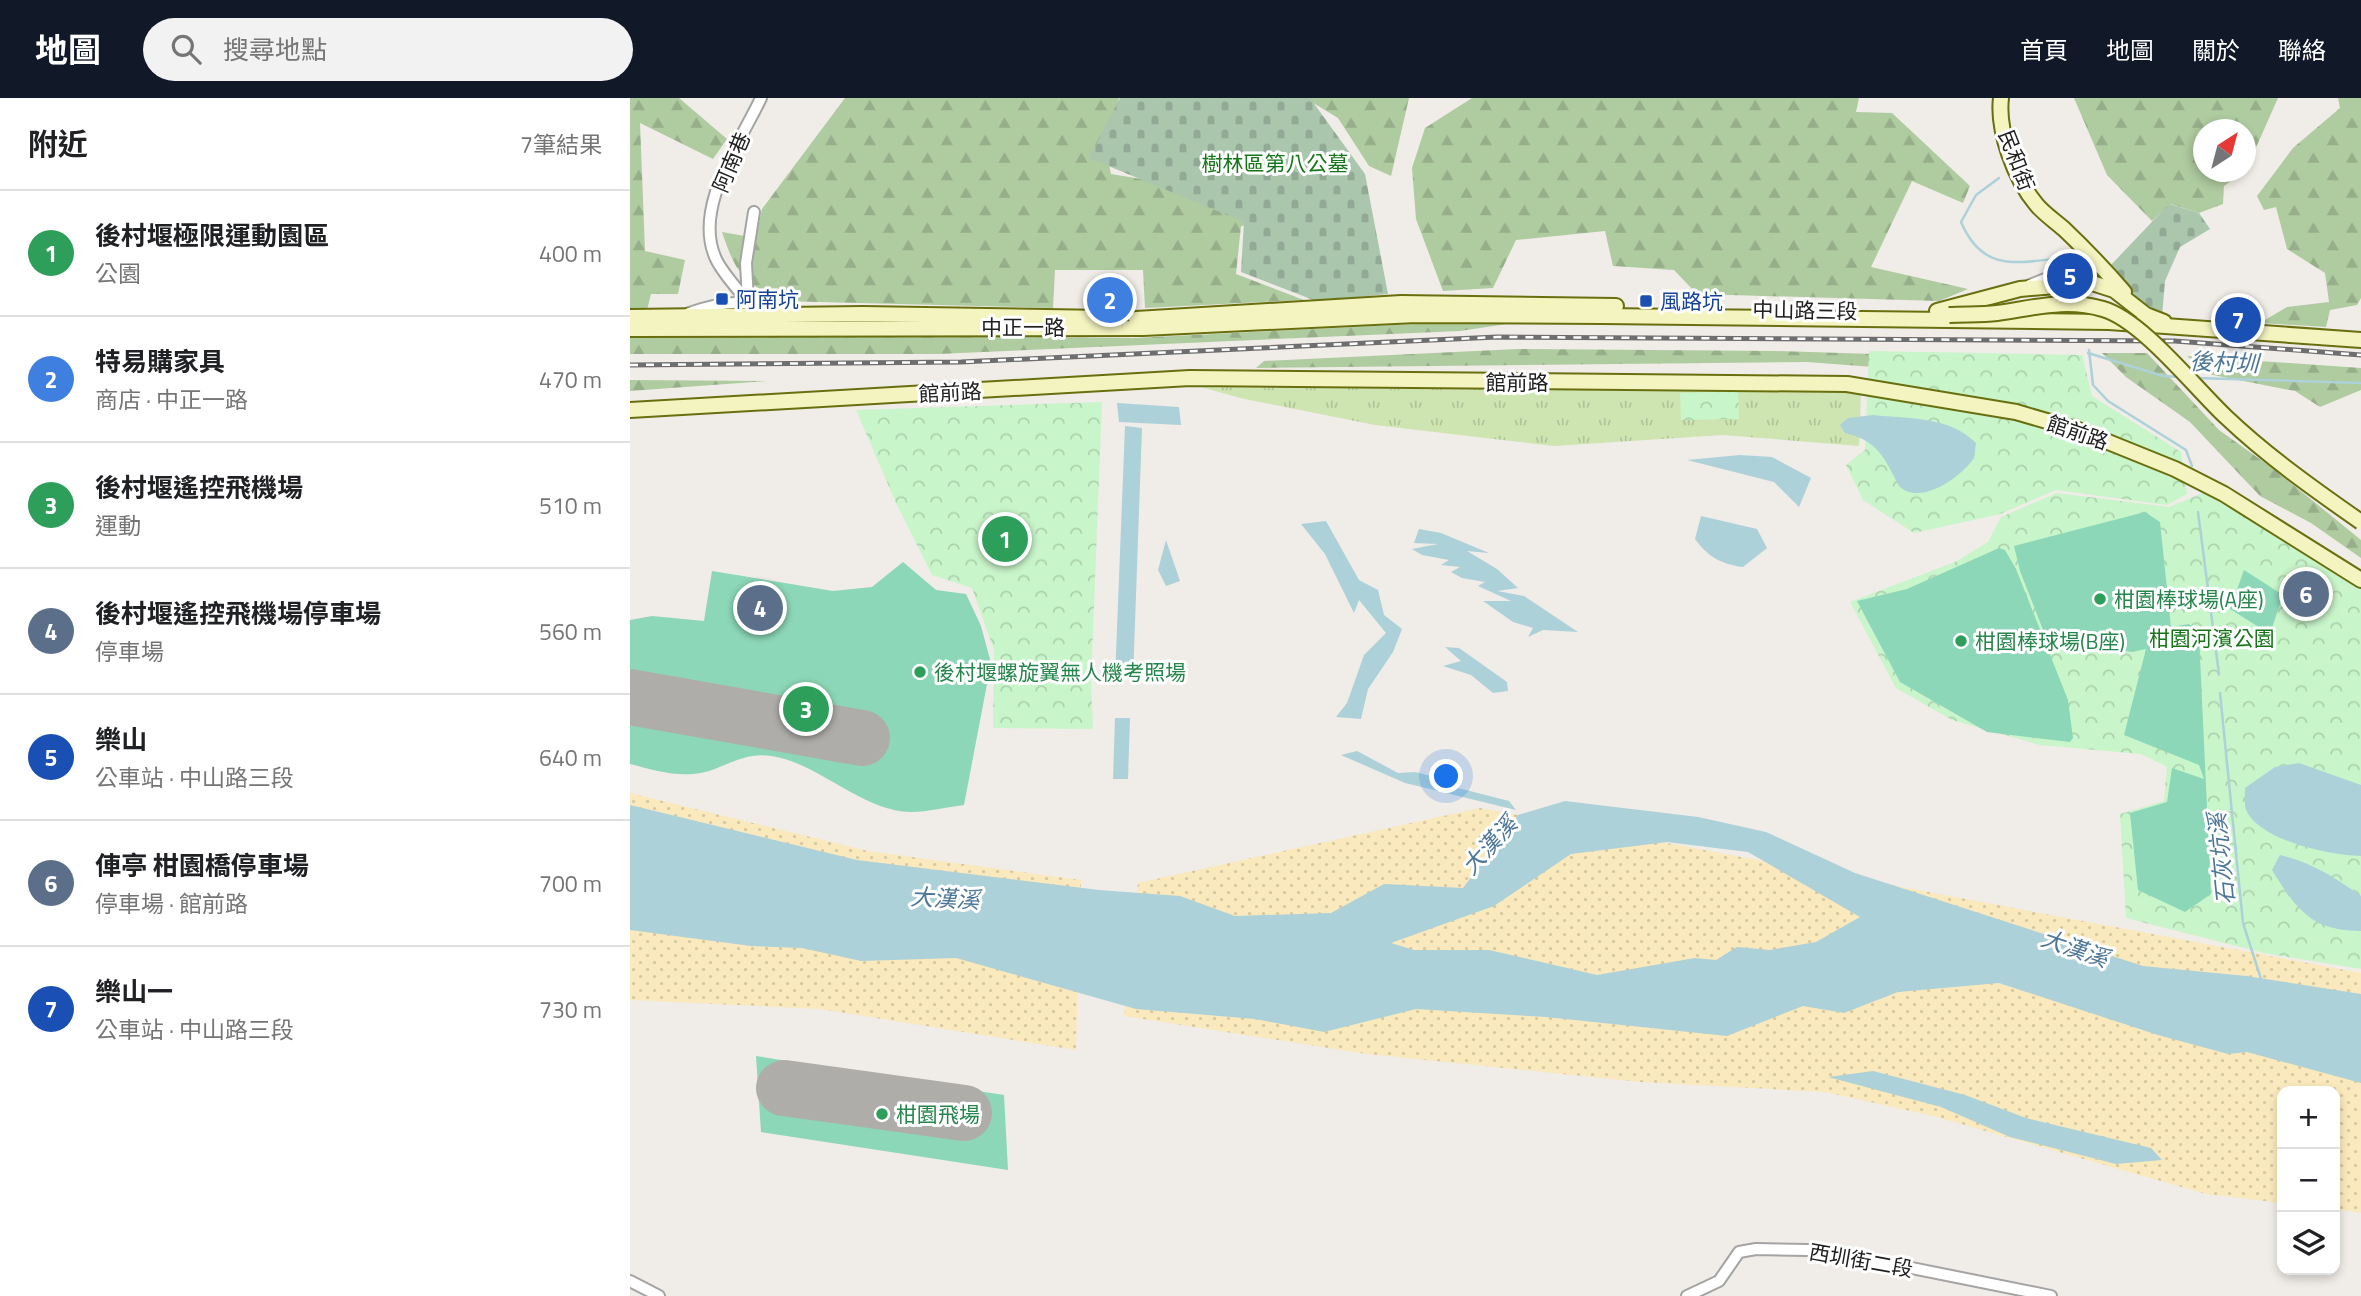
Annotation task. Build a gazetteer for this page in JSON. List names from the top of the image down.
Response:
{
  "streets": {
    "main road": [
      "民和街",
      "中山路三段",
      "中正一路",
      "館前路"
    ],
    "street": ["阿南巷", "西圳街二段"]
  },
  "crossings": [
    ["民和街", "中山路三段"],
    ["中山路三段", "中正一路"]
  ],
  "water": ["後村圳", "大漢溪", "石灰坑溪"],
  "parks": ["樹林區第八公墓", "柑園河濱公園"],
  "places": {
    "transit": ["阿南坑", "風路坑"],
    "other": [
      "柑園棒球場(A座)",
      "柑園棒球場(B座)",
      "後村堰螺旋翼無人機考照場",
      "柑園飛場"
    ]
  },
  "north": "top right",
  "page": {
    "header": "地圖",
    "search": "搜尋地點",
    "nav": [
      "首頁",
      "地圖",
      "關於",
      "聯絡"
    ],
    "heading": ["附近", "7筆結果"],
    "list": [
      {
        "mark": "1",
        "name": "後村堰極限運動園區",
        "note": "公園",
        "value": "400 m"
      },
      {
        "mark": "2",
        "name": "特易購家具",
        "note": "商店 · 中正一路",
        "value": "470 m"
      },
      {
        "mark": "3",
        "name": "後村堰遙控飛機場",
        "note": "運動",
        "value": "510 m"
      },
      {
        "mark": "4",
        "name": "後村堰遙控飛機場停車場",
        "note": "停車場",
        "value": "560 m"
      },
      {
        "mark": "5",
        "name": "樂山",
        "note": "公車站 · 中山路三段",
        "value": "640 m"
      },
      {
        "mark": "6",
        "name": "俥亭 柑園橋停車場",
        "note": "停車場 · 館前路",
        "value": "700 m"
      },
      {
        "mark": "7",
        "name": "樂山一",
        "note": "公車站 · 中山路三段",
        "value": "730 m"
      }
    ],
    "pins": [
      "5",
      "2",
      "7",
      "1",
      "6",
      "4",
      "3"
    ],
    "map_buttons": ["+", "−"]
  }
}
